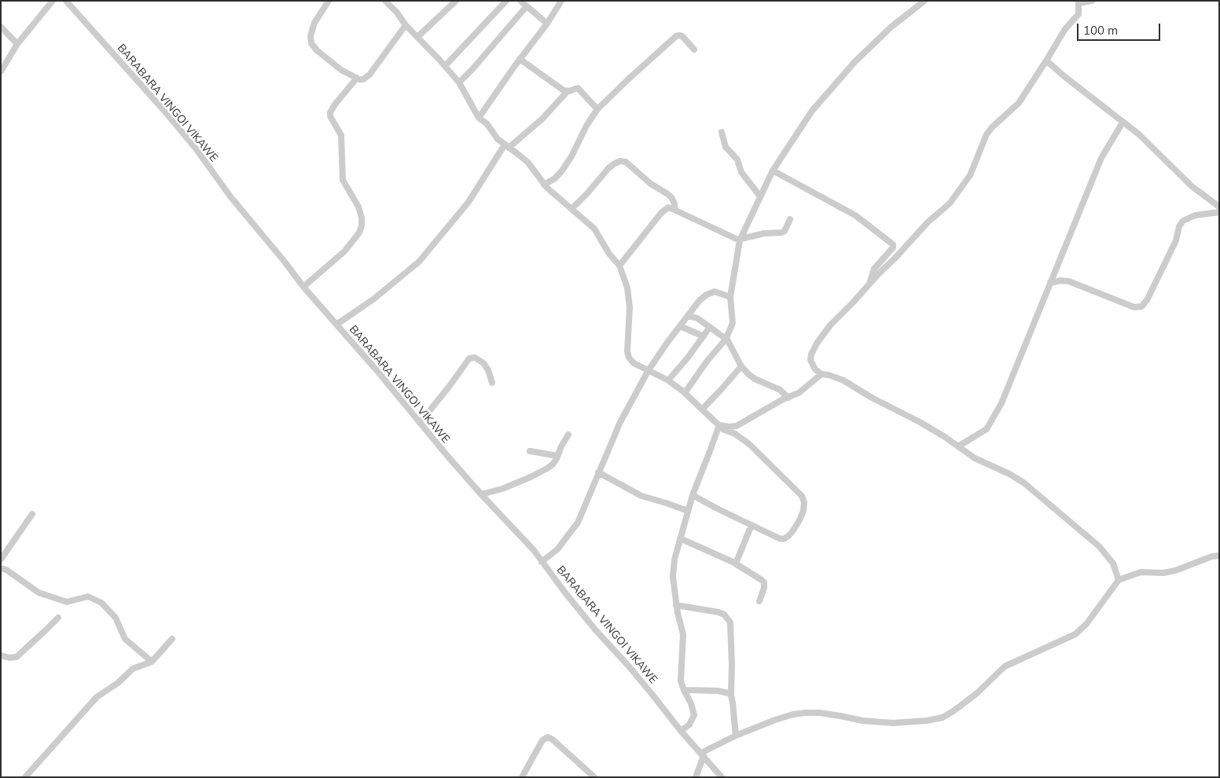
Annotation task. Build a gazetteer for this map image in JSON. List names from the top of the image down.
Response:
{
  "streets": {
    "street": ["BARABARA VINGOI VIKAWE"]
  },
  "scale_bar": "100 m"
}
